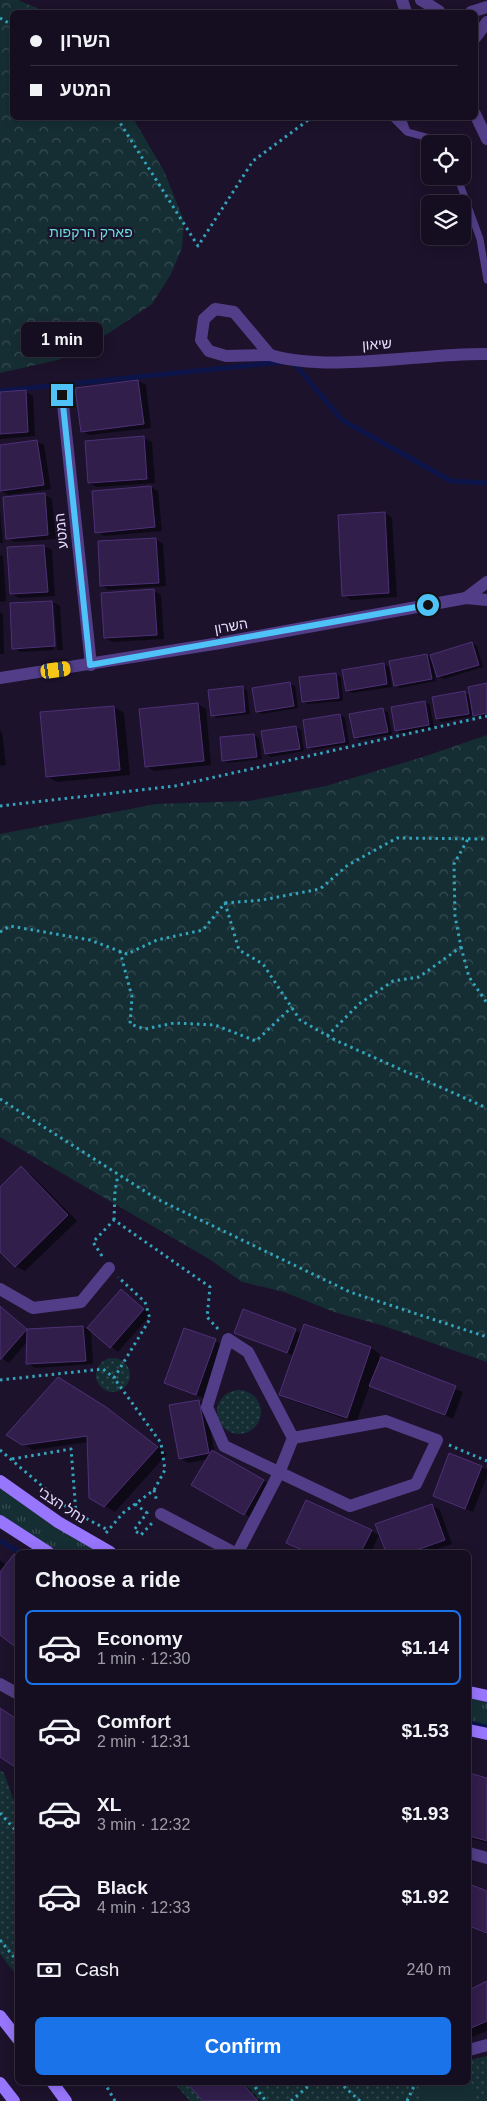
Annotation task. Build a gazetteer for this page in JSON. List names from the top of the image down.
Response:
{
  "streets": {
    "street": [
      "שיאון",
      "המטע",
      "השרון",
      "נחל הצבי"
    ]
  },
  "crossings": [
    ["המטע", "השרון"]
  ],
  "parks": ["פארק הרקפות"],
  "page": {
    "banner": ["השרון", "המטע"],
    "bubble": "1 min",
    "heading": "Choose a ride",
    "list": [
      {
        "name": "Economy",
        "note": "1 min · 12:30",
        "value": "$1.14"
      },
      {
        "name": "Comfort",
        "note": "2 min · 12:31",
        "value": "$1.53"
      },
      {
        "name": "XL",
        "note": "3 min · 12:32",
        "value": "$1.93"
      },
      {
        "name": "Black",
        "note": "4 min · 12:33",
        "value": "$1.92"
      }
    ],
    "pay": ["Cash", "240 m"],
    "buttons": "Confirm"
  }
}
